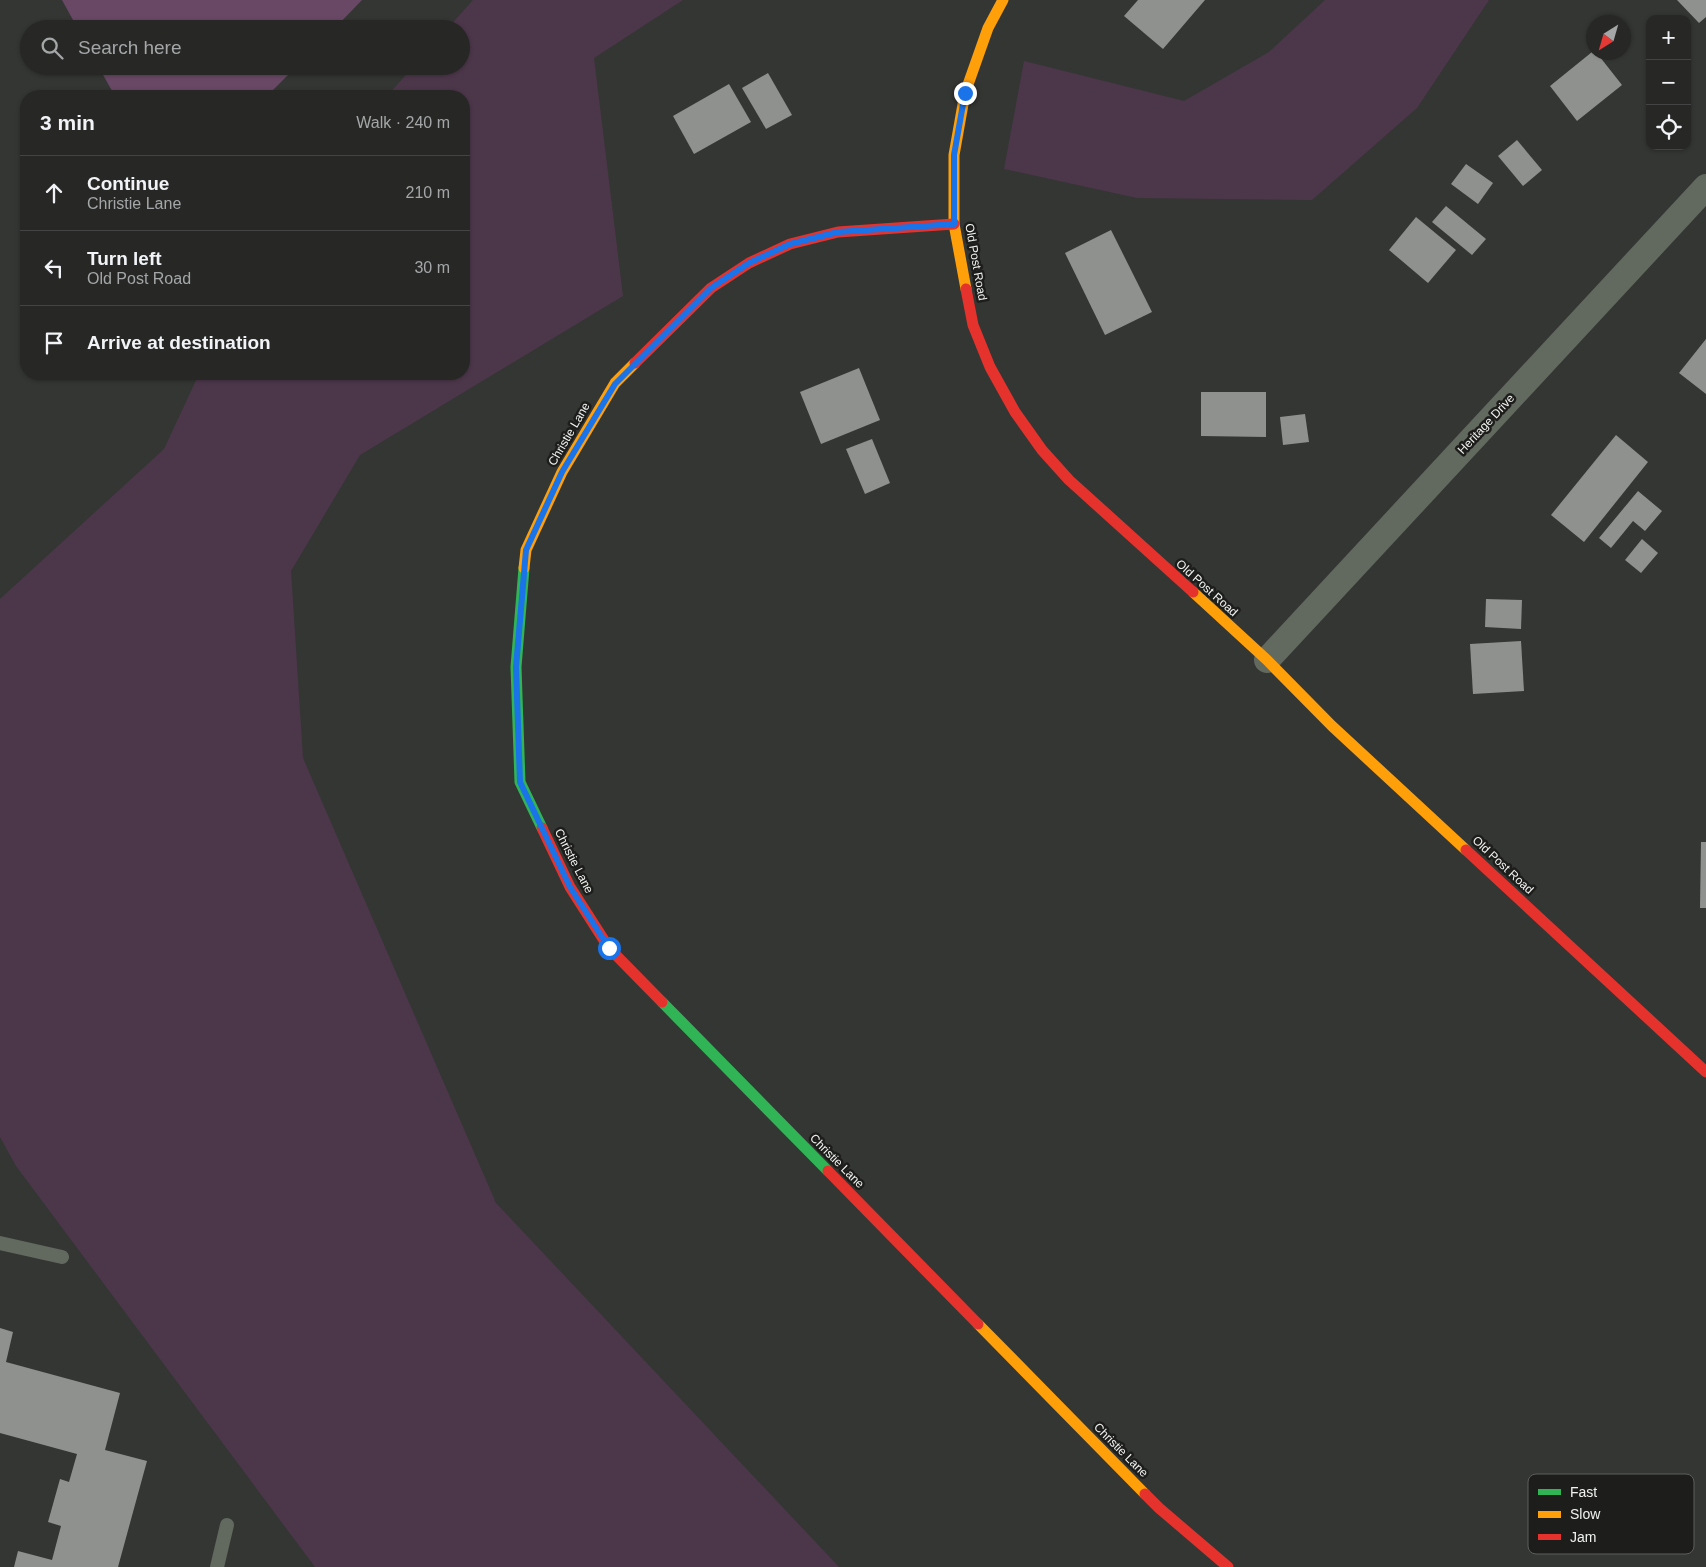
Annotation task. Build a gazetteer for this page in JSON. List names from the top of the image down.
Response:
{
  "streets": {
    "street": ["Old Post Road", "Heritage Drive", "Christie Lane"]
  },
  "crossings": [
    ["Old Post Road", "Heritage Drive"],
    ["Old Post Road", "Christie Lane"]
  ],
  "legend": ["Fast", "Slow", "Jam"],
  "north": "bottom left",
  "page": {
    "map_buttons": ["+", "−"],
    "search": "Search here",
    "heading": ["3 min", "Walk · 240 m"],
    "list": [
      ["Continue", "Christie Lane", "210 m"],
      ["Turn left", "Old Post Road", "30 m"],
      "Arrive at destination"
    ]
  }
}
